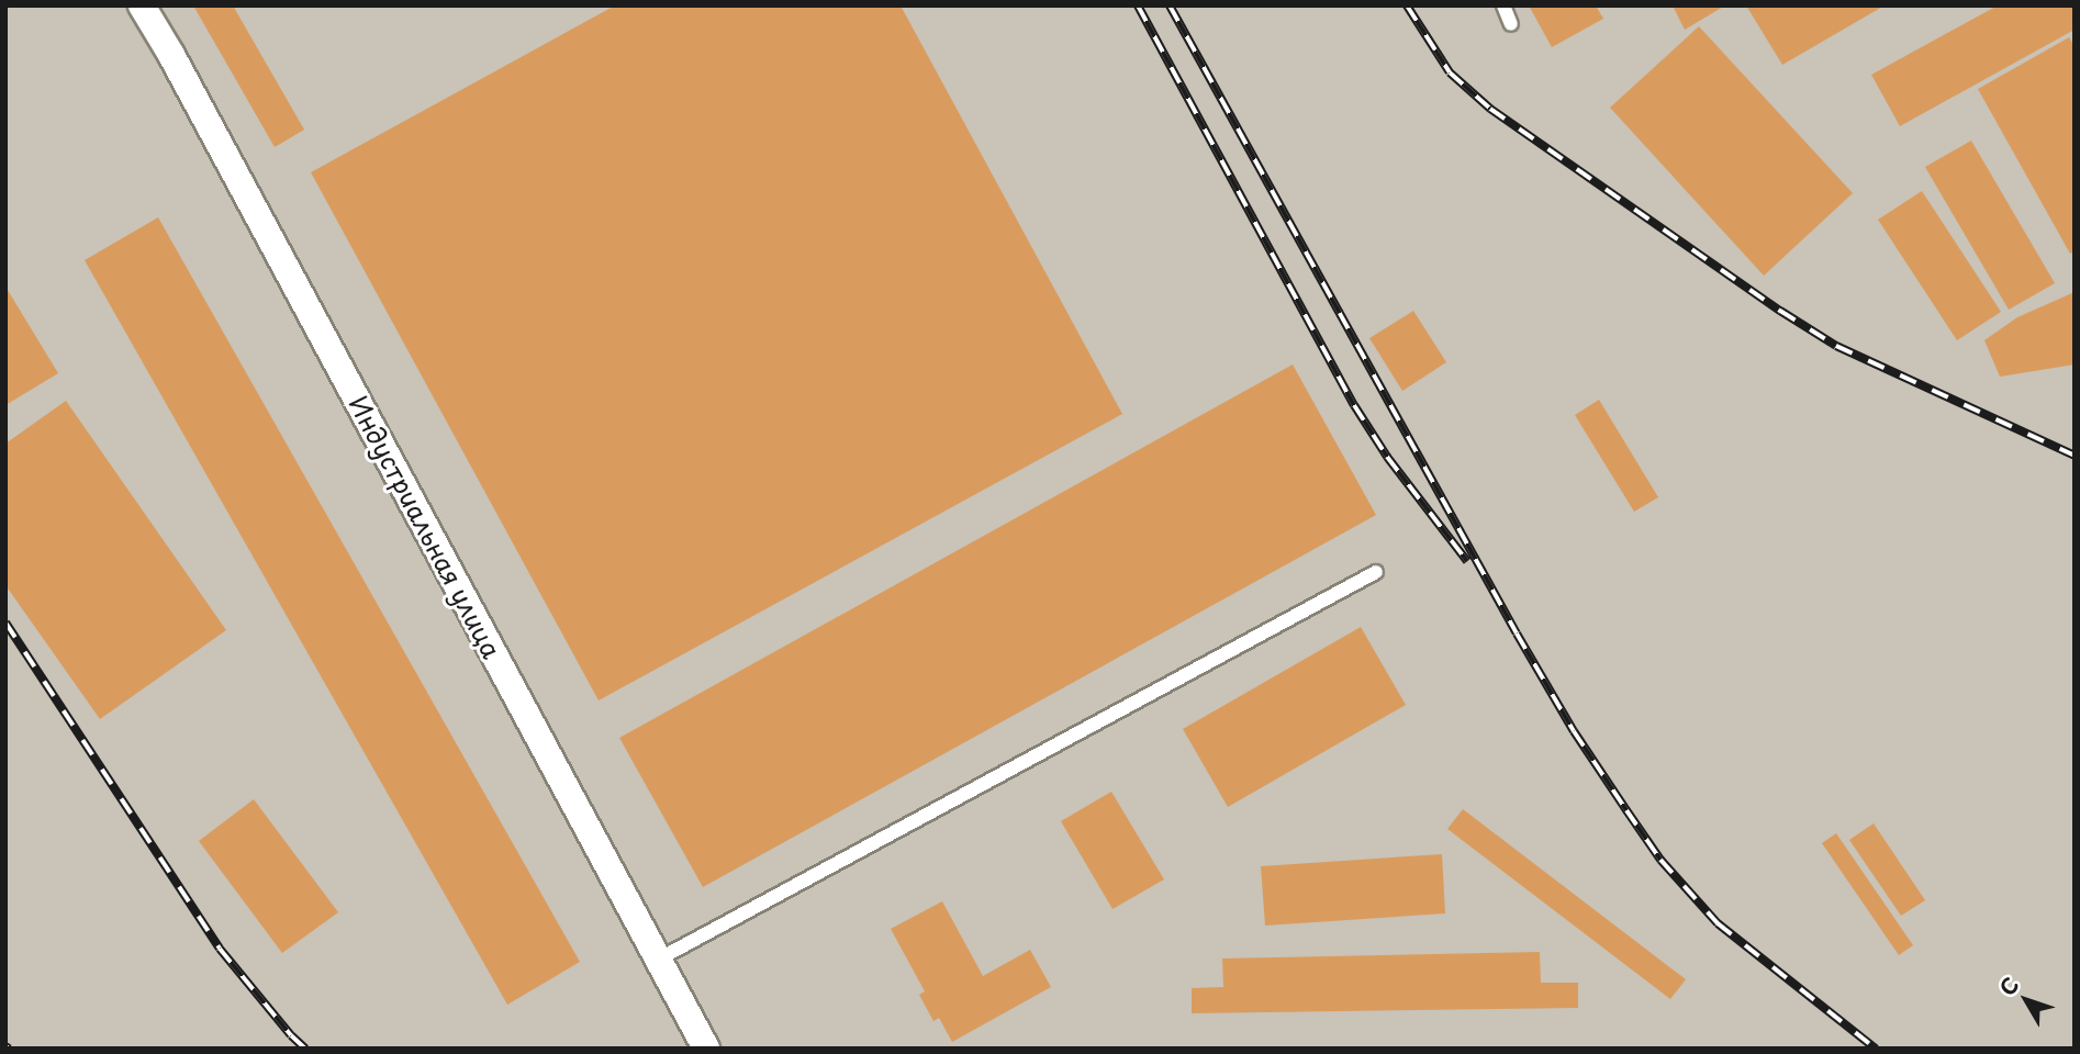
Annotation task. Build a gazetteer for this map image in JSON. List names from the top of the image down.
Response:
{
  "streets": {
    "street": ["Индустриальная улица"]
  },
  "north": "top left"
}
